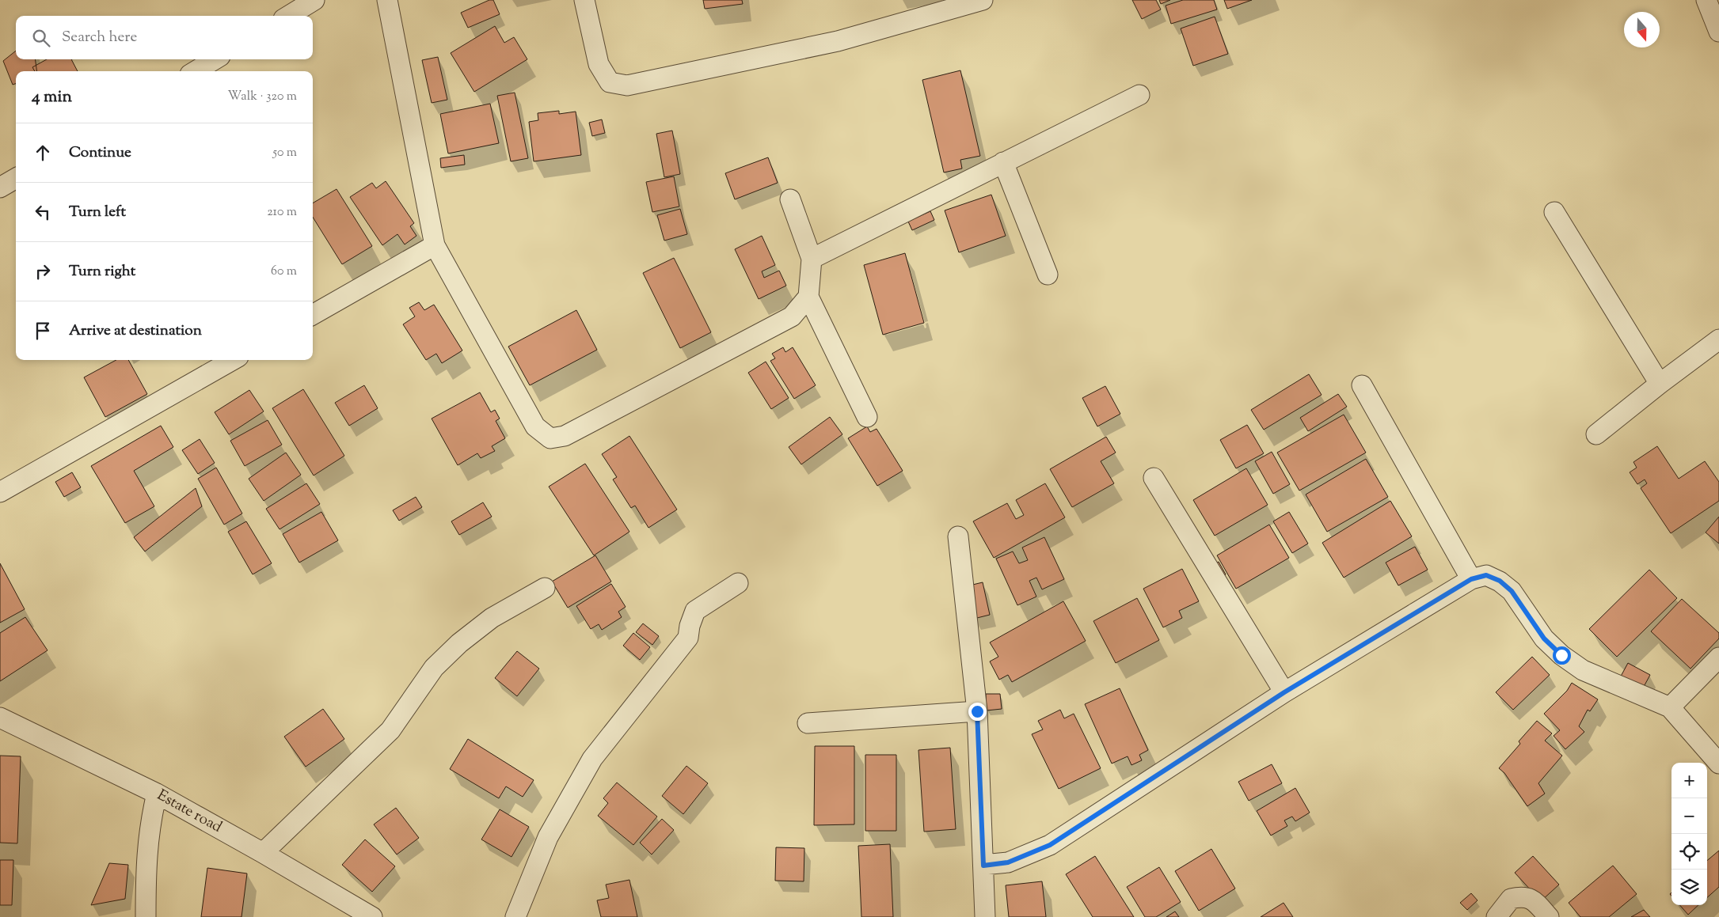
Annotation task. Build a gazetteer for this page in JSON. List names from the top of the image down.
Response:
{
  "streets": {
    "street": ["Estate road"]
  },
  "north": "bottom",
  "page": {
    "search": "Search here",
    "heading": ["4 min", "Walk · 320 m"],
    "list": [
      ["Continue", "50 m"],
      ["Turn left", "210 m"],
      ["Turn right", "60 m"],
      "Arrive at destination"
    ],
    "map_buttons": ["+", "−"]
  }
}
